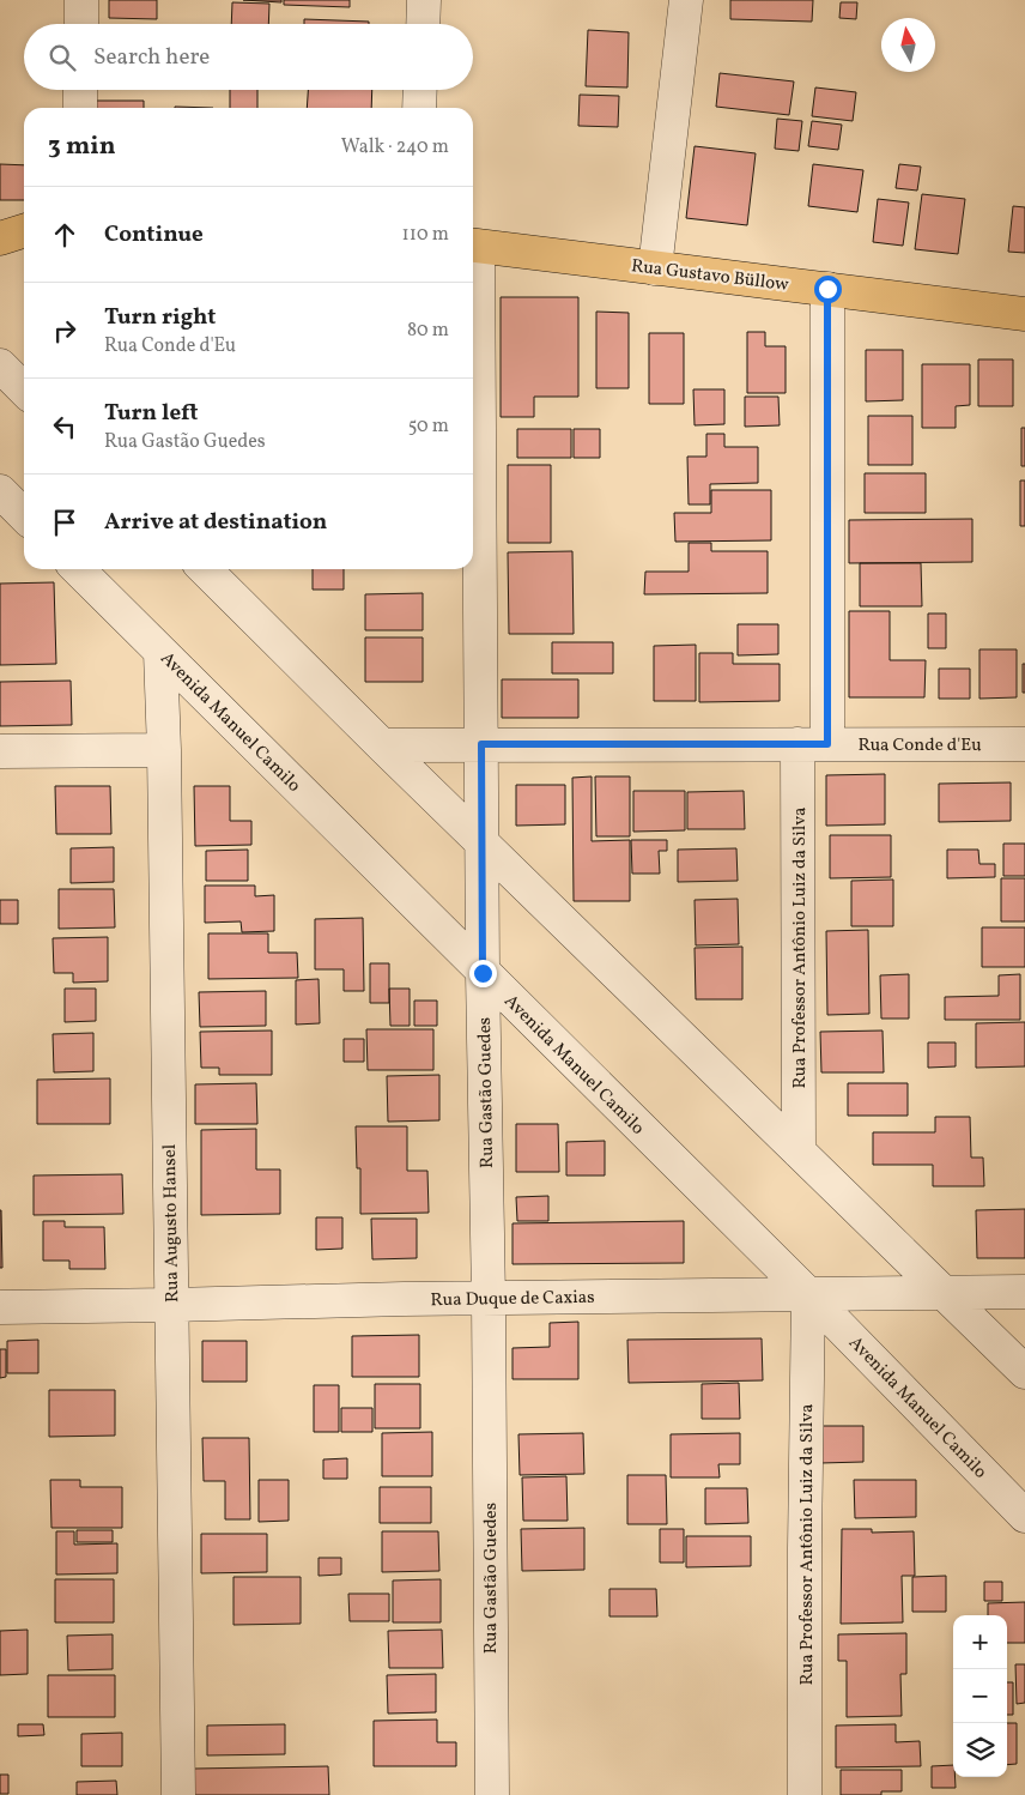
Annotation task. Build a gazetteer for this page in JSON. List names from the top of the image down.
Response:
{
  "streets": {
    "main road": ["Rua Gustavo Büllow"],
    "street": [
      "Avenida Manuel Camilo",
      "Rua Conde d'Eu",
      "Rua Professor Antônio Luiz da Silva",
      "Rua Gastão Guedes",
      "Rua Augusto Hansel",
      "Rua Duque de Caxias"
    ]
  },
  "crossings": [
    ["Rua Gustavo Büllow", "Rua Professor Antônio Luiz da Silva"],
    ["Rua Gustavo Büllow", "Rua Gastão Guedes"],
    ["Avenida Manuel Camilo", "Rua Professor Antônio Luiz da Silva"],
    ["Avenida Manuel Camilo", "Rua Gastão Guedes"],
    ["Avenida Manuel Camilo", "Rua Augusto Hansel"],
    ["Avenida Manuel Camilo", "Rua Duque de Caxias"],
    ["Rua Conde d'Eu", "Rua Professor Antônio Luiz da Silva"],
    ["Rua Conde d'Eu", "Rua Gastão Guedes"],
    ["Rua Professor Antônio Luiz da Silva", "Rua Duque de Caxias"],
    ["Rua Gastão Guedes", "Rua Duque de Caxias"],
    ["Rua Augusto Hansel", "Rua Duque de Caxias"]
  ],
  "north": "top",
  "page": {
    "search": "Search here",
    "heading": ["3 min", "Walk · 240 m"],
    "list": [
      ["Continue", "110 m"],
      ["Turn right", "Rua Conde d'Eu", "80 m"],
      ["Turn left", "Rua Gastão Guedes", "50 m"],
      "Arrive at destination"
    ],
    "map_buttons": ["+", "−"]
  }
}
